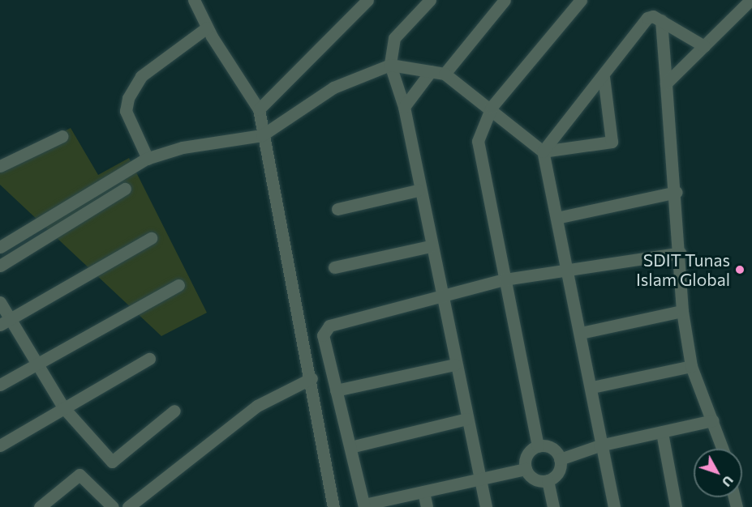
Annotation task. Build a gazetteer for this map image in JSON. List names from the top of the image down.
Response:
{
  "places": ["SDIT Tunas Islam Global"],
  "north": "bottom right"
}
